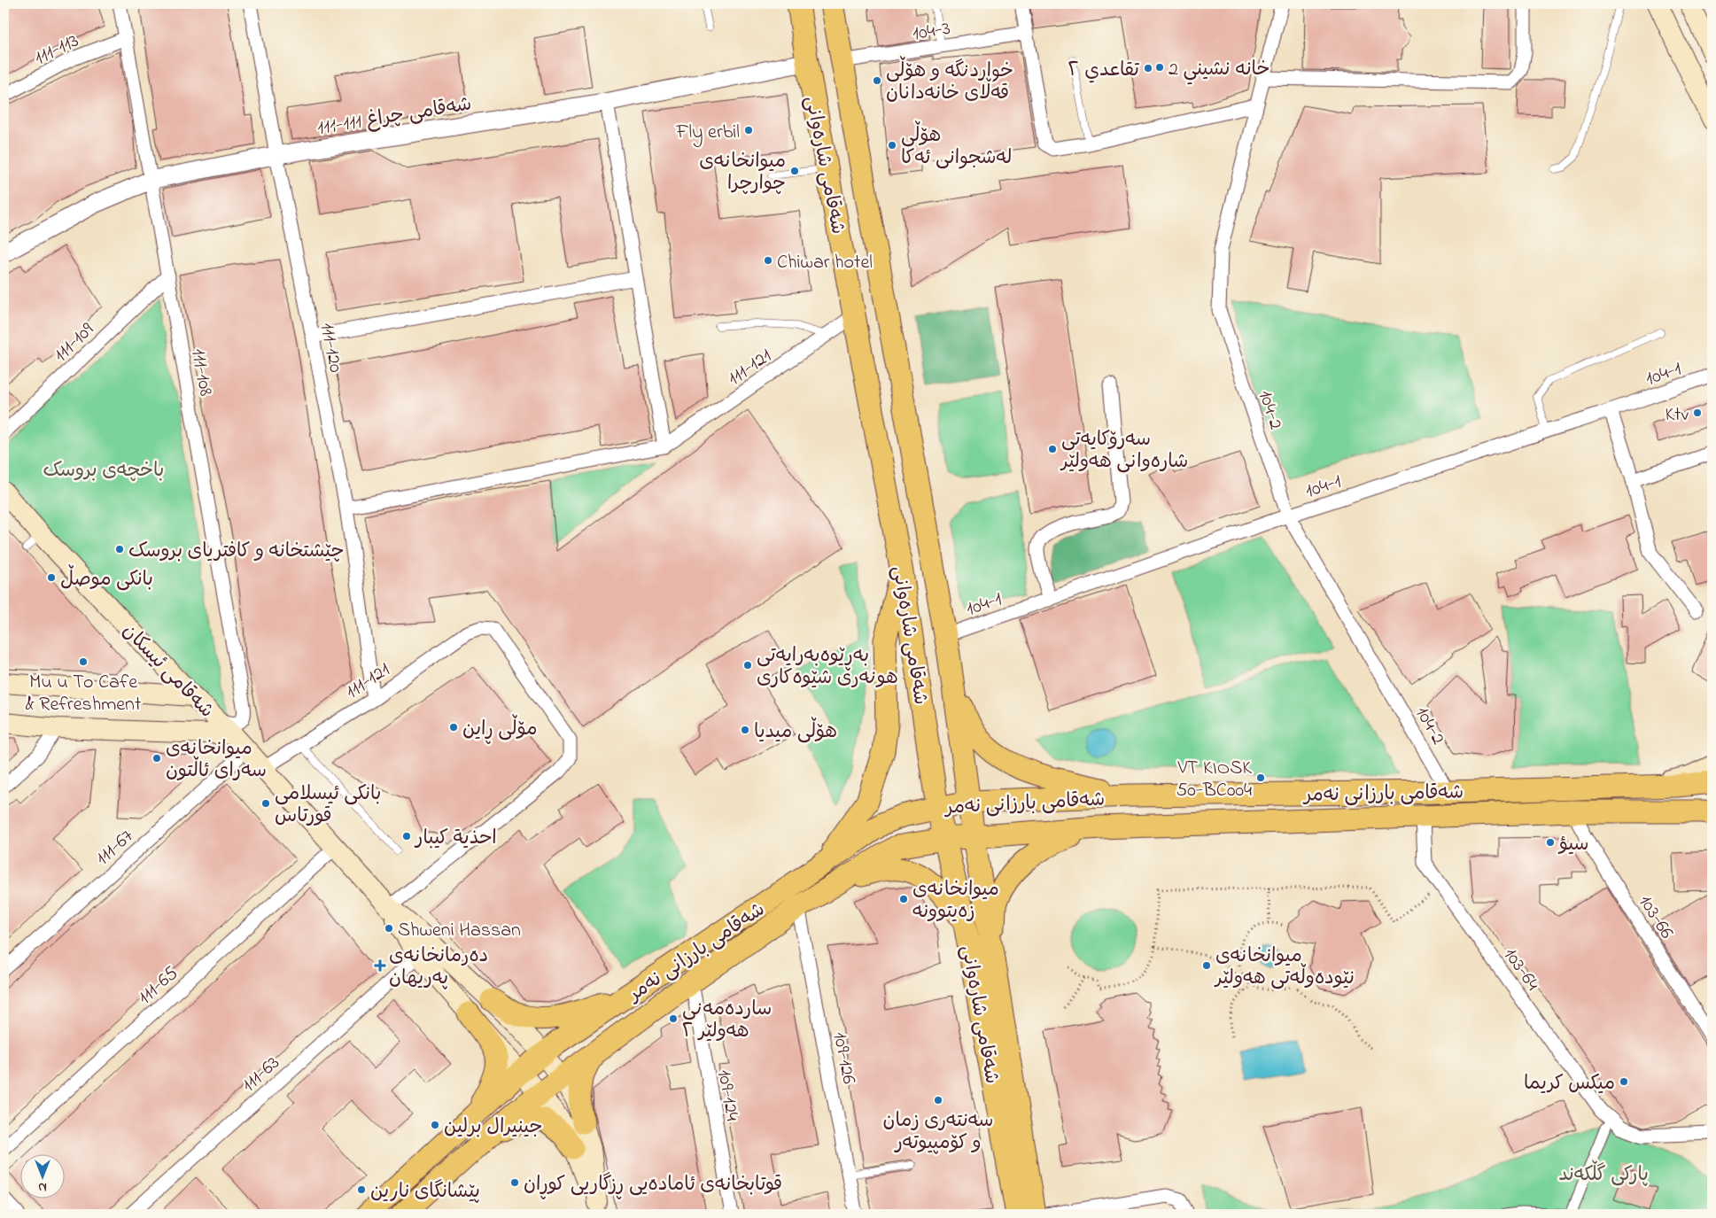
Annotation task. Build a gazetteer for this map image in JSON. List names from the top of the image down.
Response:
{
  "streets": {
    "main road": ["شەقامی شارەوانی", "شەقامی ئیسکان", "شەقامی بارزانی نەمر"],
    "street": [
      "104-3",
      "111-113",
      "شەقامی چراغ 111-111",
      "111-109",
      "111-120",
      "111-121",
      "111-108",
      "104-1",
      "104-2",
      "111-67",
      "103-66",
      "103-64",
      "111-65",
      "109-126",
      "111-63",
      "109-124"
    ]
  },
  "crossings": [
    ["104-3", "شەقامی شارەوانی"],
    ["111-113", "111-108"],
    ["شەقامی چراغ 111-111", "شەقامی شارەوانی"],
    ["شەقامی چراغ 111-111", "111-120"],
    ["شەقامی چراغ 111-111", "111-108"],
    ["شەقامی شارەوانی", "111-121"],
    ["شەقامی شارەوانی", "104-1"],
    ["شەقامی شارەوانی", "شەقامی بارزانی نەمر"],
    ["111-109", "111-108"],
    ["111-120", "111-121"],
    ["111-121", "شەقامی ئیسکان"],
    ["111-108", "شەقامی ئیسکان"],
    ["104-1", "104-2"],
    ["104-2", "شەقامی بارزانی نەمر"],
    ["شەقامی ئیسکان", "شەقامی بارزانی نەمر"],
    ["شەقامی ئیسکان", "111-67"],
    ["شەقامی ئیسکان", "111-65"],
    ["شەقامی بارزانی نەمر", "103-66"],
    ["شەقامی بارزانی نەمر", "103-64"],
    ["شەقامی بارزانی نەمر", "109-126"],
    ["شەقامی بارزانی نەمر", "109-124"]
  ],
  "parks": ["باخچەی بروسک", "پارکی گڵکەند"],
  "places": {
    "other": [
      "خانه نشيني 2",
      "تقاعدي ٢",
      "خواردنگە و هۆڵی قەڵای خانەدانان",
      "Fly erbil",
      "هۆڵی لەشجوانی ئەکا",
      "میوانخانەی چوارچرا",
      "Chiwar hotel",
      "Ktv",
      "سەرۆکایەتی شارەوانی هەولێر",
      "چێشتخانە و کافتریای بروسک",
      "بانکی موصڵ",
      "Mu u To Cafe & Refreshment",
      "بەڕێوەبەرایەتی هونەری شێوەکاری",
      "مۆڵی ڕاین",
      "هۆڵی میدیا",
      "میوانخانەی سەرای ئاڵتون",
      "VT KIOSK 50-BC004",
      "بانکی ئیسلامی قورتاس",
      "احذية كيبار",
      "سيؤ",
      "میوانخانەی زەیتوونە",
      "Shweni Hassan",
      "میوانخانەی نێودەوڵەتی هەولێر",
      "ساردەمەنی هەولێر ٢",
      "ميكس كريما",
      "سەنتەری زمان و کۆمپیوتەر",
      "جينيرال برلين",
      "قوتابخانەی ئامادەیی ڕزگاریی کوڕان",
      "پێشانگای نارین"
    ],
    "health": ["دەرمانخانەی پەریهان"]
  },
  "north": "bottom"
}
